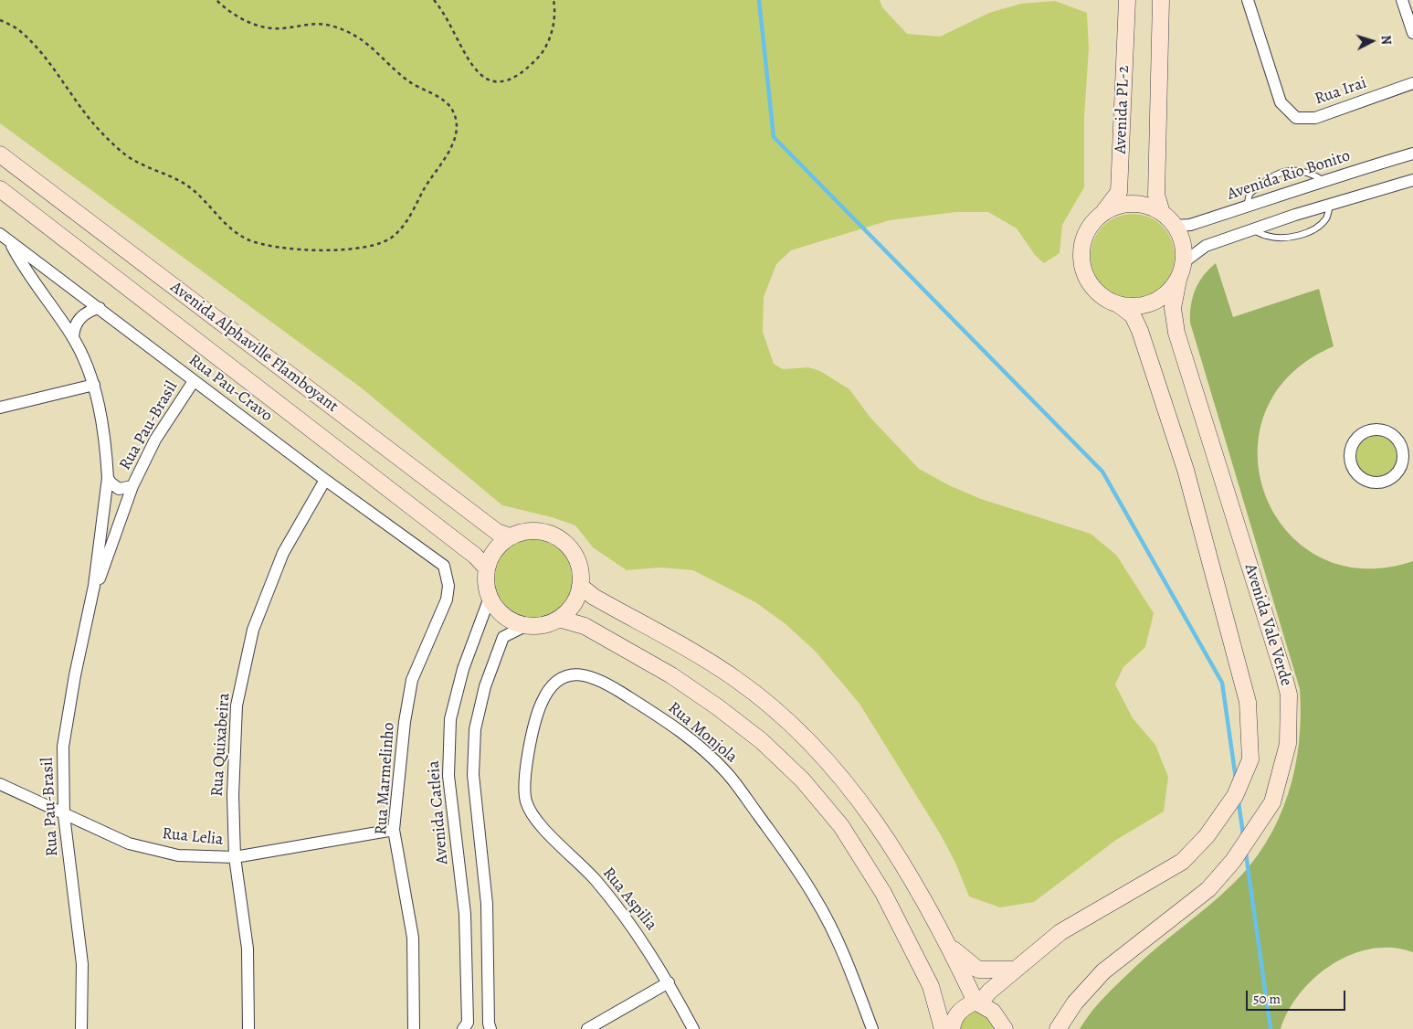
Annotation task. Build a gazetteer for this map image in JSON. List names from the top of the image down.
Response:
{
  "streets": {
    "street": [
      "Rua Irai",
      "Avenida PL-2",
      "Avenida Rio Bonito",
      "Avenida Alphaville Flamboyant",
      "Rua Pau-Cravo",
      "Rua Pau-Brasil",
      "Avenida Vale Verde",
      "Rua Monjola",
      "Rua Quixabeira",
      "Rua Marmelinho",
      "Avenida Catleia",
      "Rua Lelia",
      "Rua Aspilia"
    ]
  },
  "crossings": [
    ["Avenida PL-2", "Avenida Rio Bonito"],
    ["Avenida PL-2", "Avenida Vale Verde"],
    ["Avenida Rio Bonito", "Avenida Vale Verde"],
    ["Avenida Alphaville Flamboyant", "Avenida Catleia"],
    ["Rua Pau-Cravo", "Rua Pau-Brasil"],
    ["Rua Pau-Cravo", "Rua Quixabeira"],
    ["Rua Pau-Cravo", "Rua Marmelinho"],
    ["Rua Pau-Brasil", "Rua Lelia"],
    ["Rua Monjola", "Rua Aspilia"],
    ["Rua Quixabeira", "Rua Lelia"],
    ["Rua Marmelinho", "Rua Lelia"]
  ],
  "scale_bar": "50 m",
  "north": "right"
}
